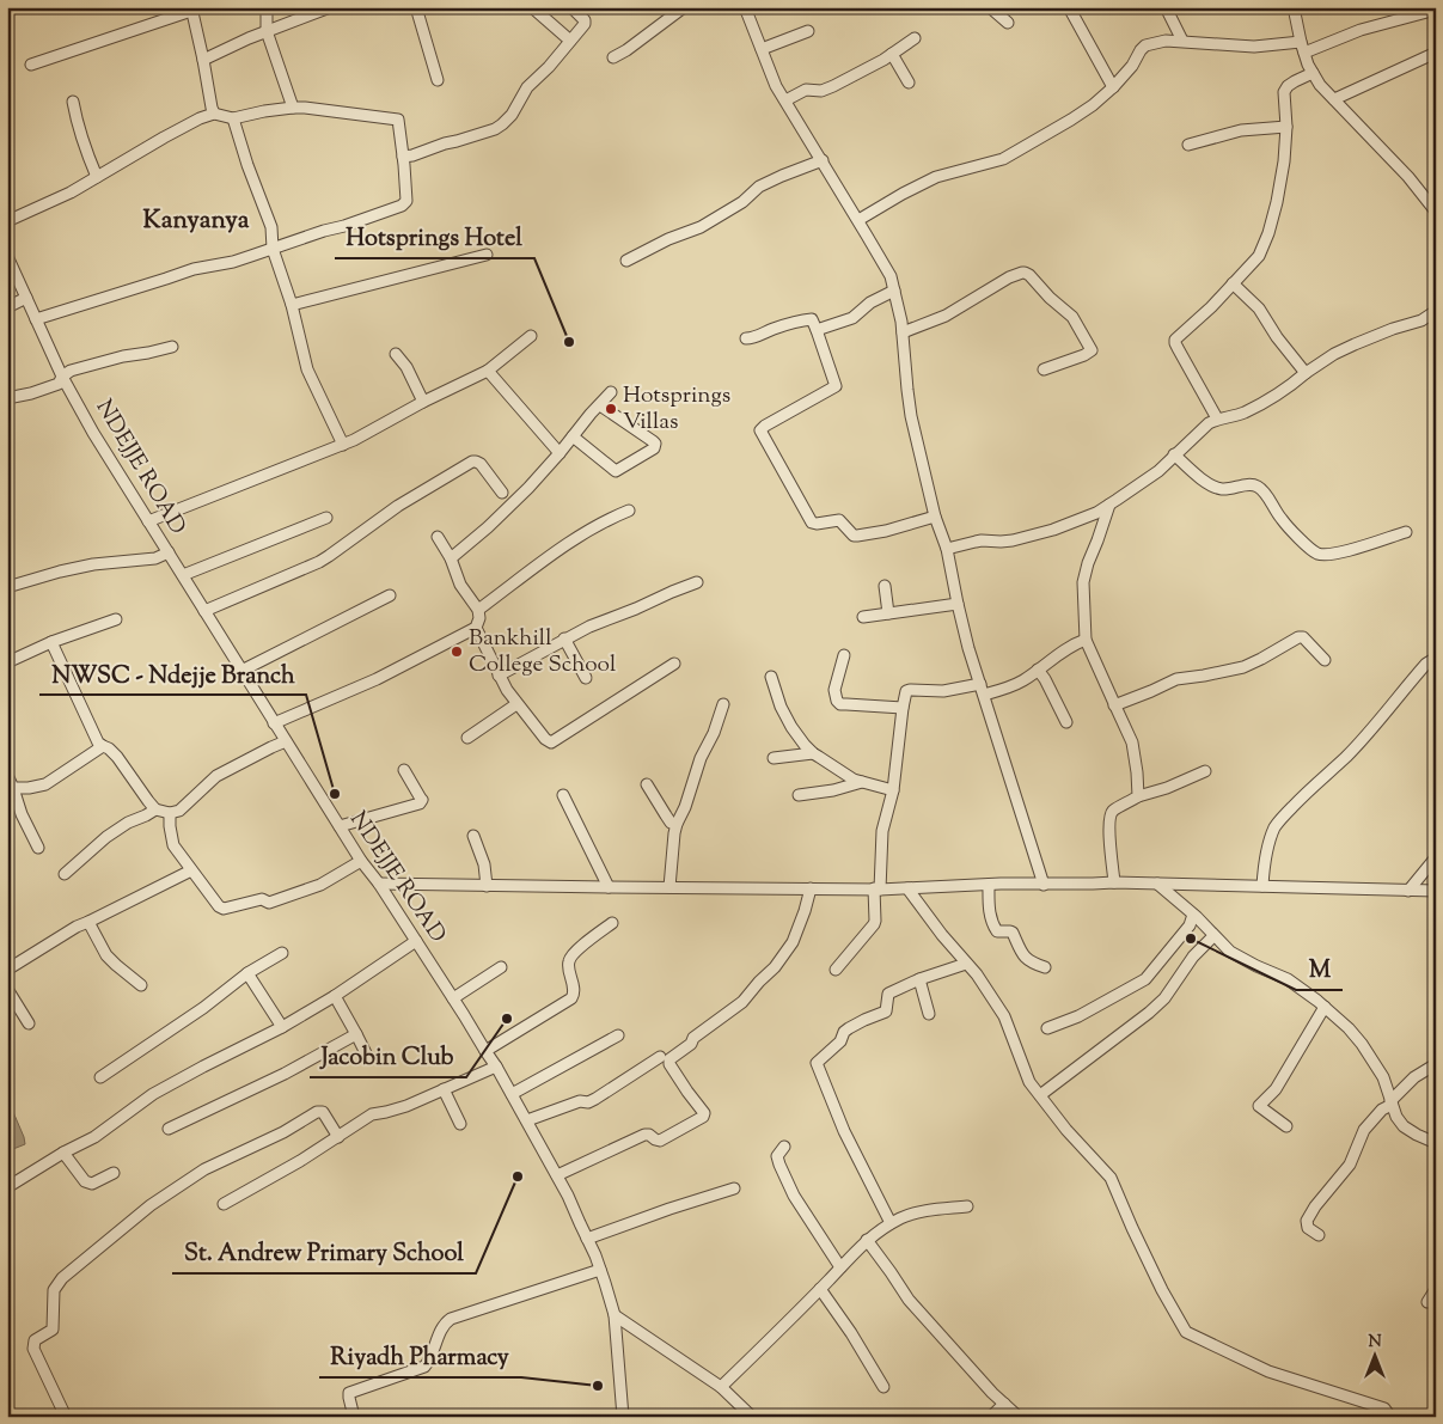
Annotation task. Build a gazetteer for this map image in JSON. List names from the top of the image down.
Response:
{
  "streets": {
    "street": ["NDEJJE ROAD"]
  },
  "districts": ["Kanyanya"],
  "places": [
    "Hotsprings Hotel",
    "Hotsprings Villas",
    "Bankhill College School",
    "NWSC - Ndejje Branch",
    "M",
    "Jacobin Club",
    "St. Andrew Primary School",
    "Riyadh Pharmacy"
  ],
  "north": "top"
}
